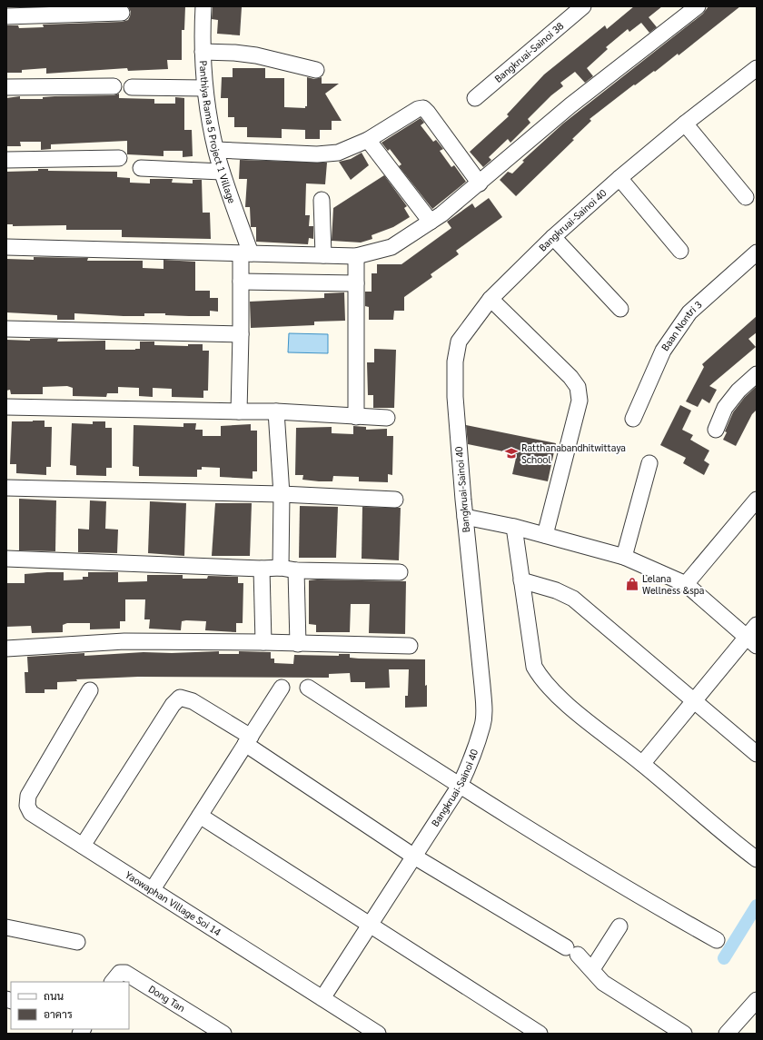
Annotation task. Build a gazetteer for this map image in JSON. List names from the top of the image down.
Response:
{
  "streets": {
    "street": [
      "Bangkruai-Sainoi 38",
      "Panthiya Rama 5 Project 1 Village",
      "Bangkruai-Sainoi 40",
      "Baan Nontri 3",
      "Yaowaphan Village Soi 14",
      "Dong Tan"
    ]
  },
  "crossings": [
    ["Bangkruai-Sainoi 40", "Yaowaphan Village Soi 14"]
  ],
  "places": {
    "school or university": ["Ratthanabandhitwittaya School"],
    "shop": ["Lelana Wellness &spa"]
  },
  "legend": ["ถนน", "อาคาร"]
}
